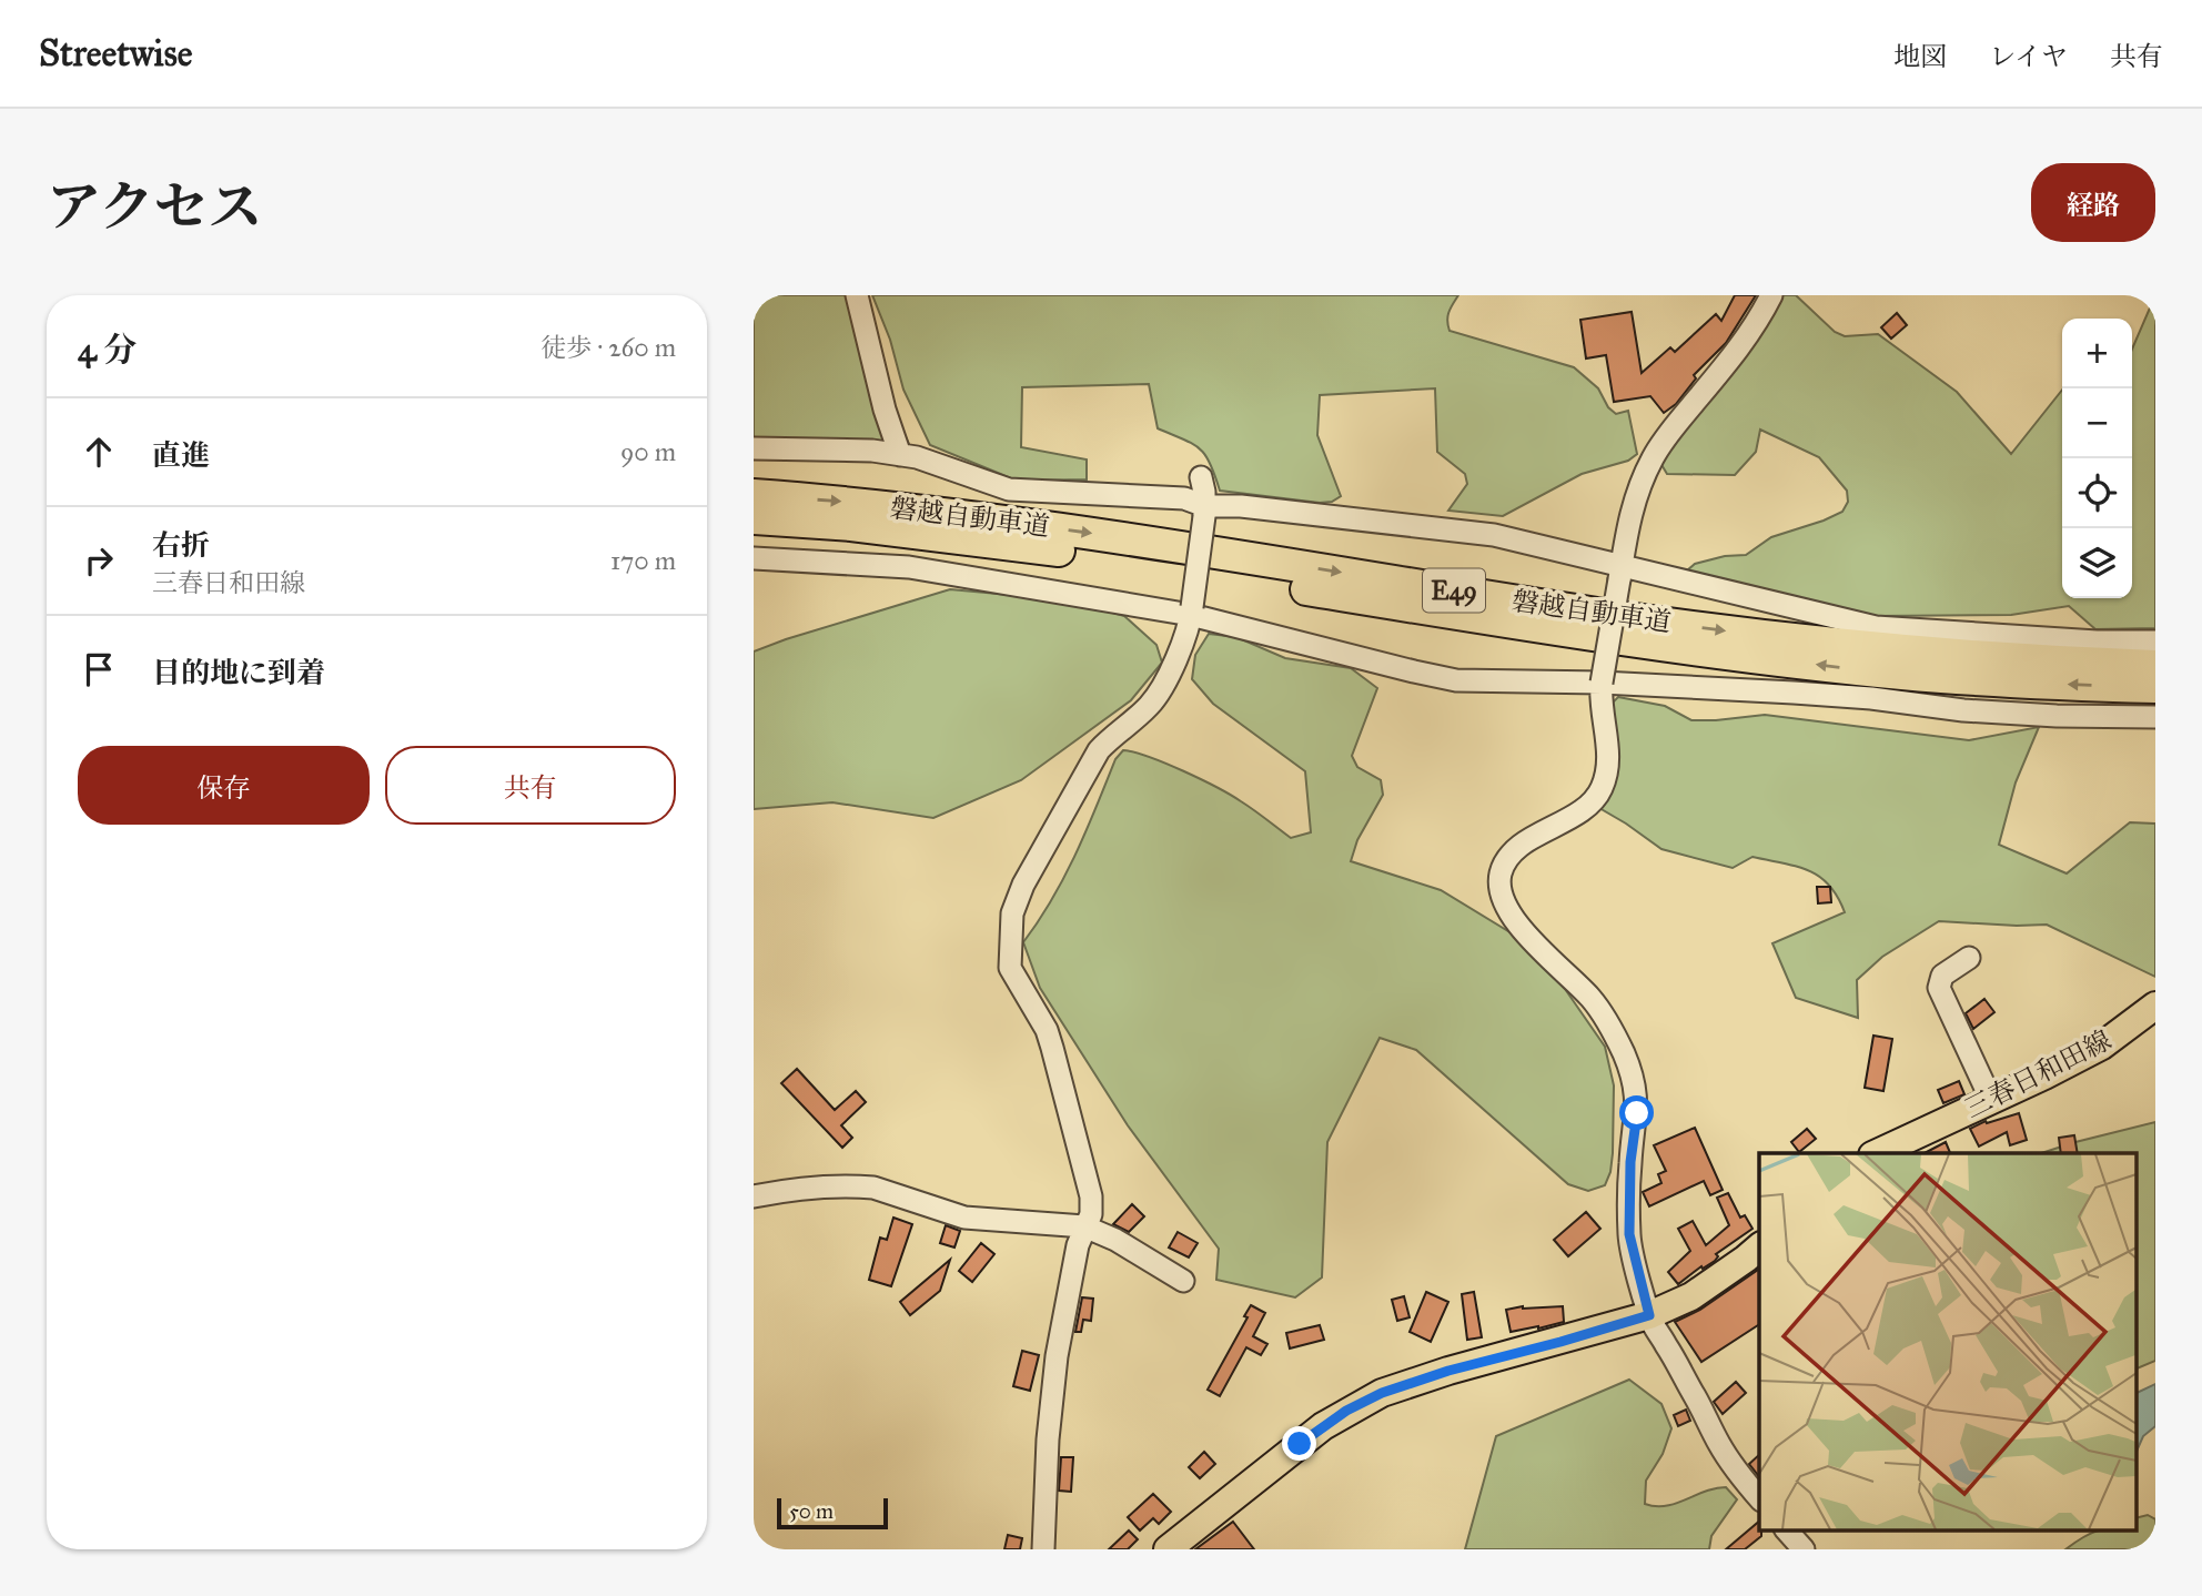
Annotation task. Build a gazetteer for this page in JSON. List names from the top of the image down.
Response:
{
  "streets": {
    "highway": ["磐越自動車道", "E49"],
    "main road": ["三春日和田線"]
  },
  "scale_bar": "50 m",
  "page": {
    "header": "Streetwise",
    "nav": ["地図", "レイヤ", "共有"],
    "title": "アクセス",
    "buttons": [
      "経路",
      ["保存", "共有"]
    ],
    "heading": ["4 分", "徒歩 · 260 m"],
    "map_buttons": ["+", "−"],
    "list": [
      ["直進", "90 m"],
      ["右折", "三春日和田線", "170 m"],
      "目的地に到着"
    ],
    "scale": "50 m"
  }
}
